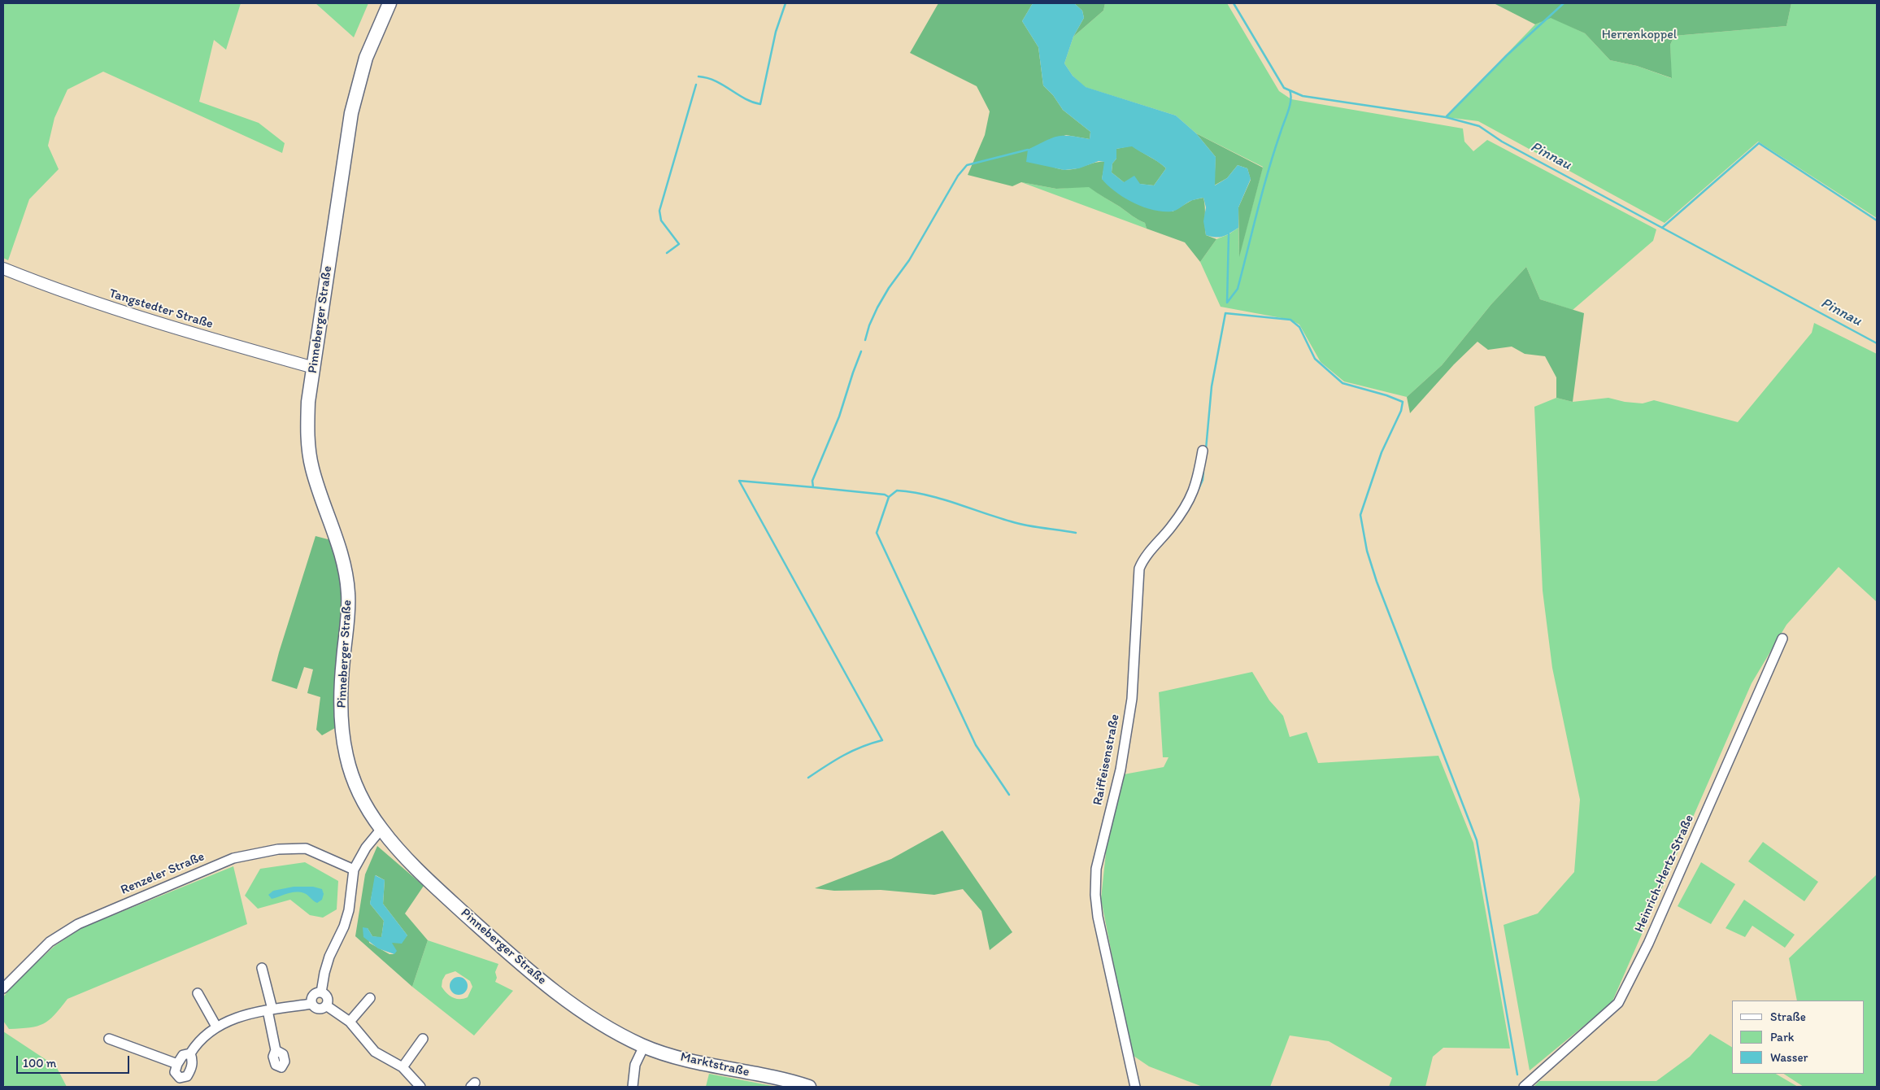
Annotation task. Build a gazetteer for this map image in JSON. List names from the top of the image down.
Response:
{
  "streets": {
    "main road": ["Pinneberger Straße", "Marktstraße"],
    "street": [
      "Tangstedter Straße",
      "Raiffeisenstraße",
      "Renzeler Straße",
      "Heinrich-Hertz-Straße"
    ]
  },
  "crossings": [
    ["Tangstedter Straße", "Pinneberger Straße"],
    ["Pinneberger Straße", "Marktstraße"]
  ],
  "water": ["Pinnau"],
  "parks": ["Herrenkoppel"],
  "legend": ["Straße", "Park", "Wasser"],
  "scale_bar": "100 m"
}
